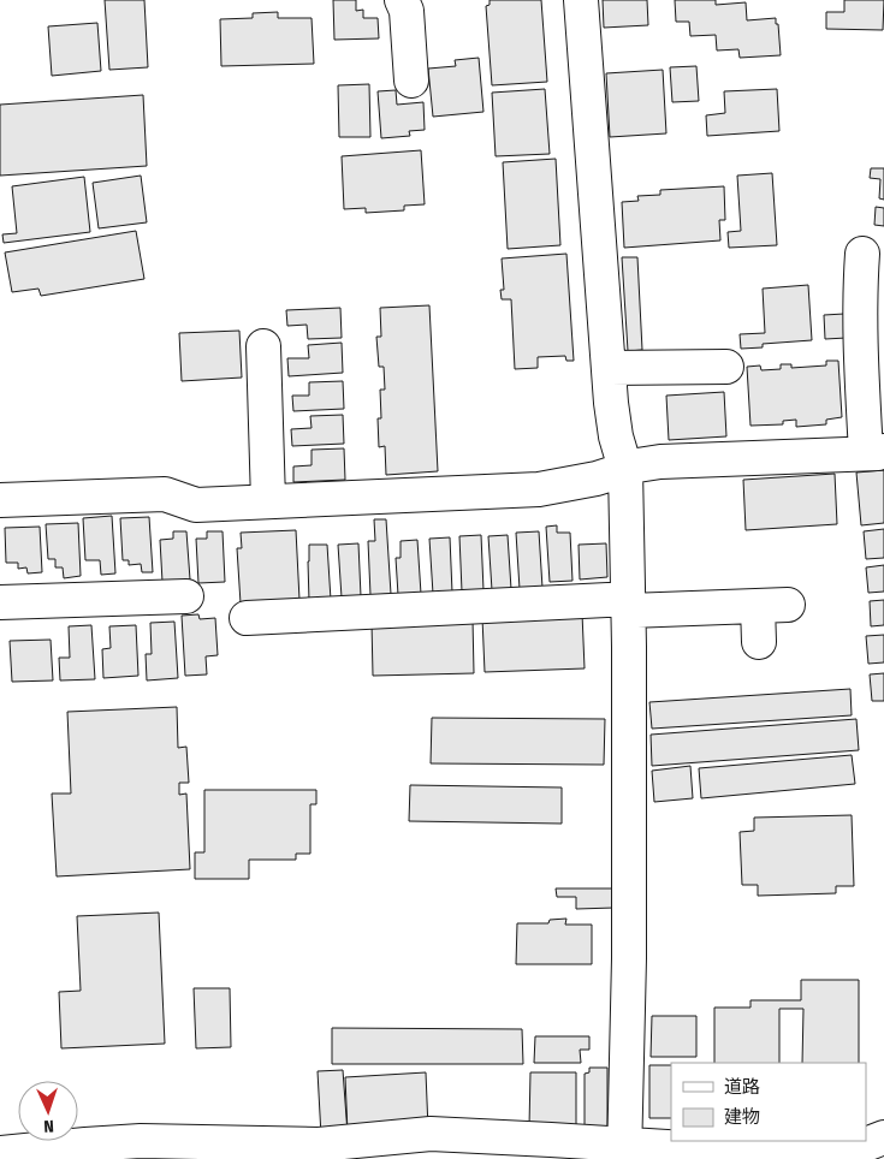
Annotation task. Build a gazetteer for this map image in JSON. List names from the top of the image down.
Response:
{
  "legend": ["道路", "建物"],
  "north": "bottom"
}
